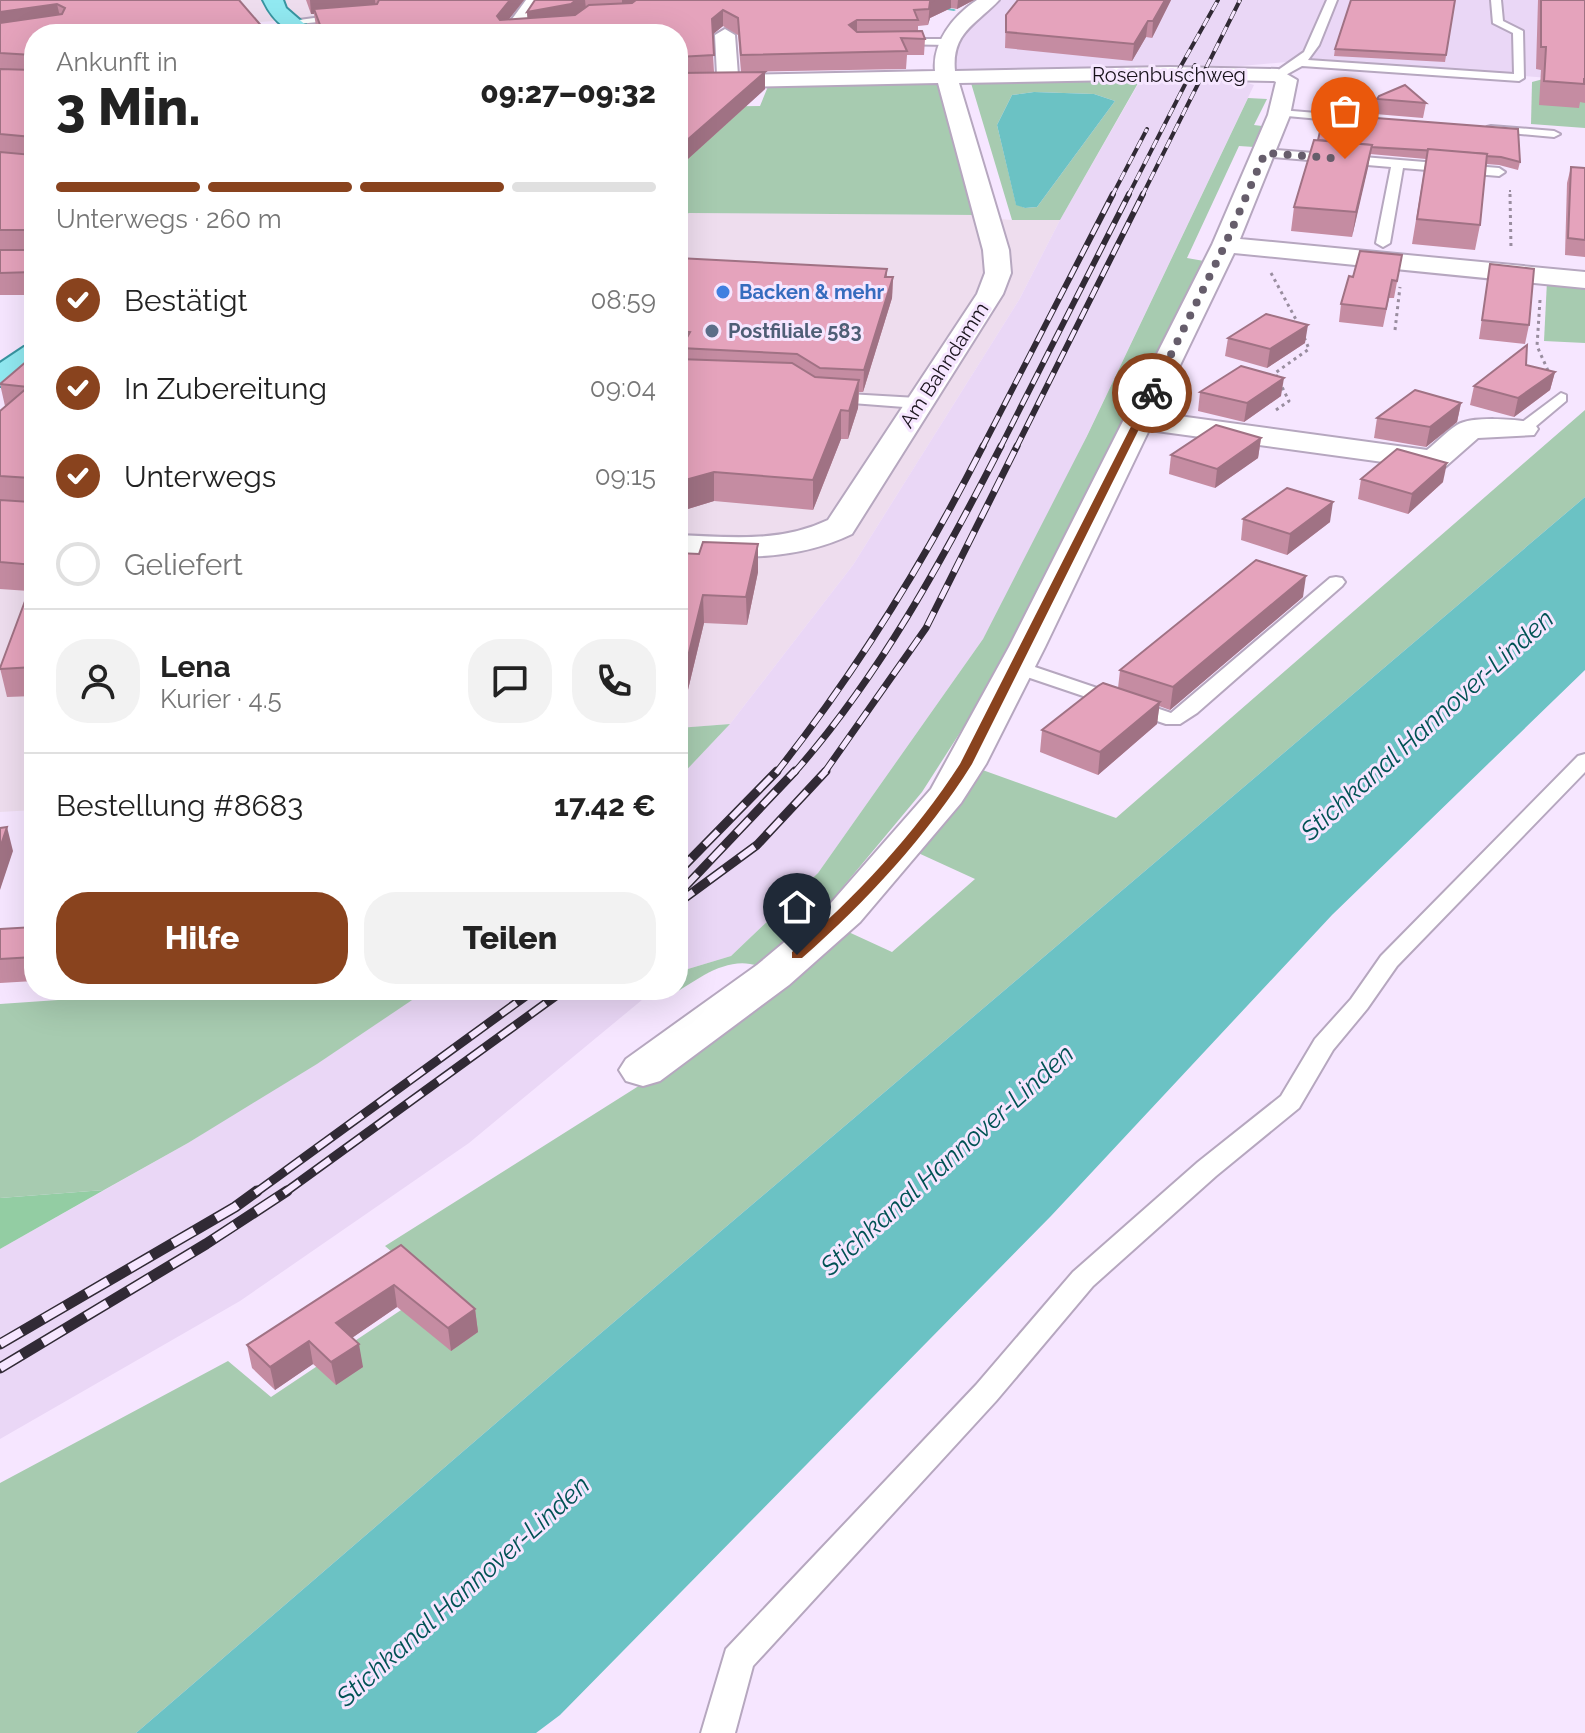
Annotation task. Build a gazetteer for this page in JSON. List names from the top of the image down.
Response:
{
  "streets": {
    "street": ["Rosenbuschweg", "Am Bahndamm"]
  },
  "crossings": [
    ["Rosenbuschweg", "Am Bahndamm"]
  ],
  "water": ["Stichkanal Hannover-Linden"],
  "places": ["Backen & mehr", "Postfiliale 583"],
  "page": {
    "heading": ["3 Min.", "Ankunft in", "09:27–09:32"],
    "panel": [
      "Lena",
      "Kurier · 4.5",
      "Bestellung #8683",
      "17.42 €"
    ],
    "bar": "Unterwegs · 260 m",
    "list": [
      ["Bestätigt", "08:59"],
      ["In Zubereitung", "09:04"],
      ["Unterwegs", "09:15"],
      "Geliefert"
    ],
    "buttons": ["Hilfe", "Teilen"]
  }
}
